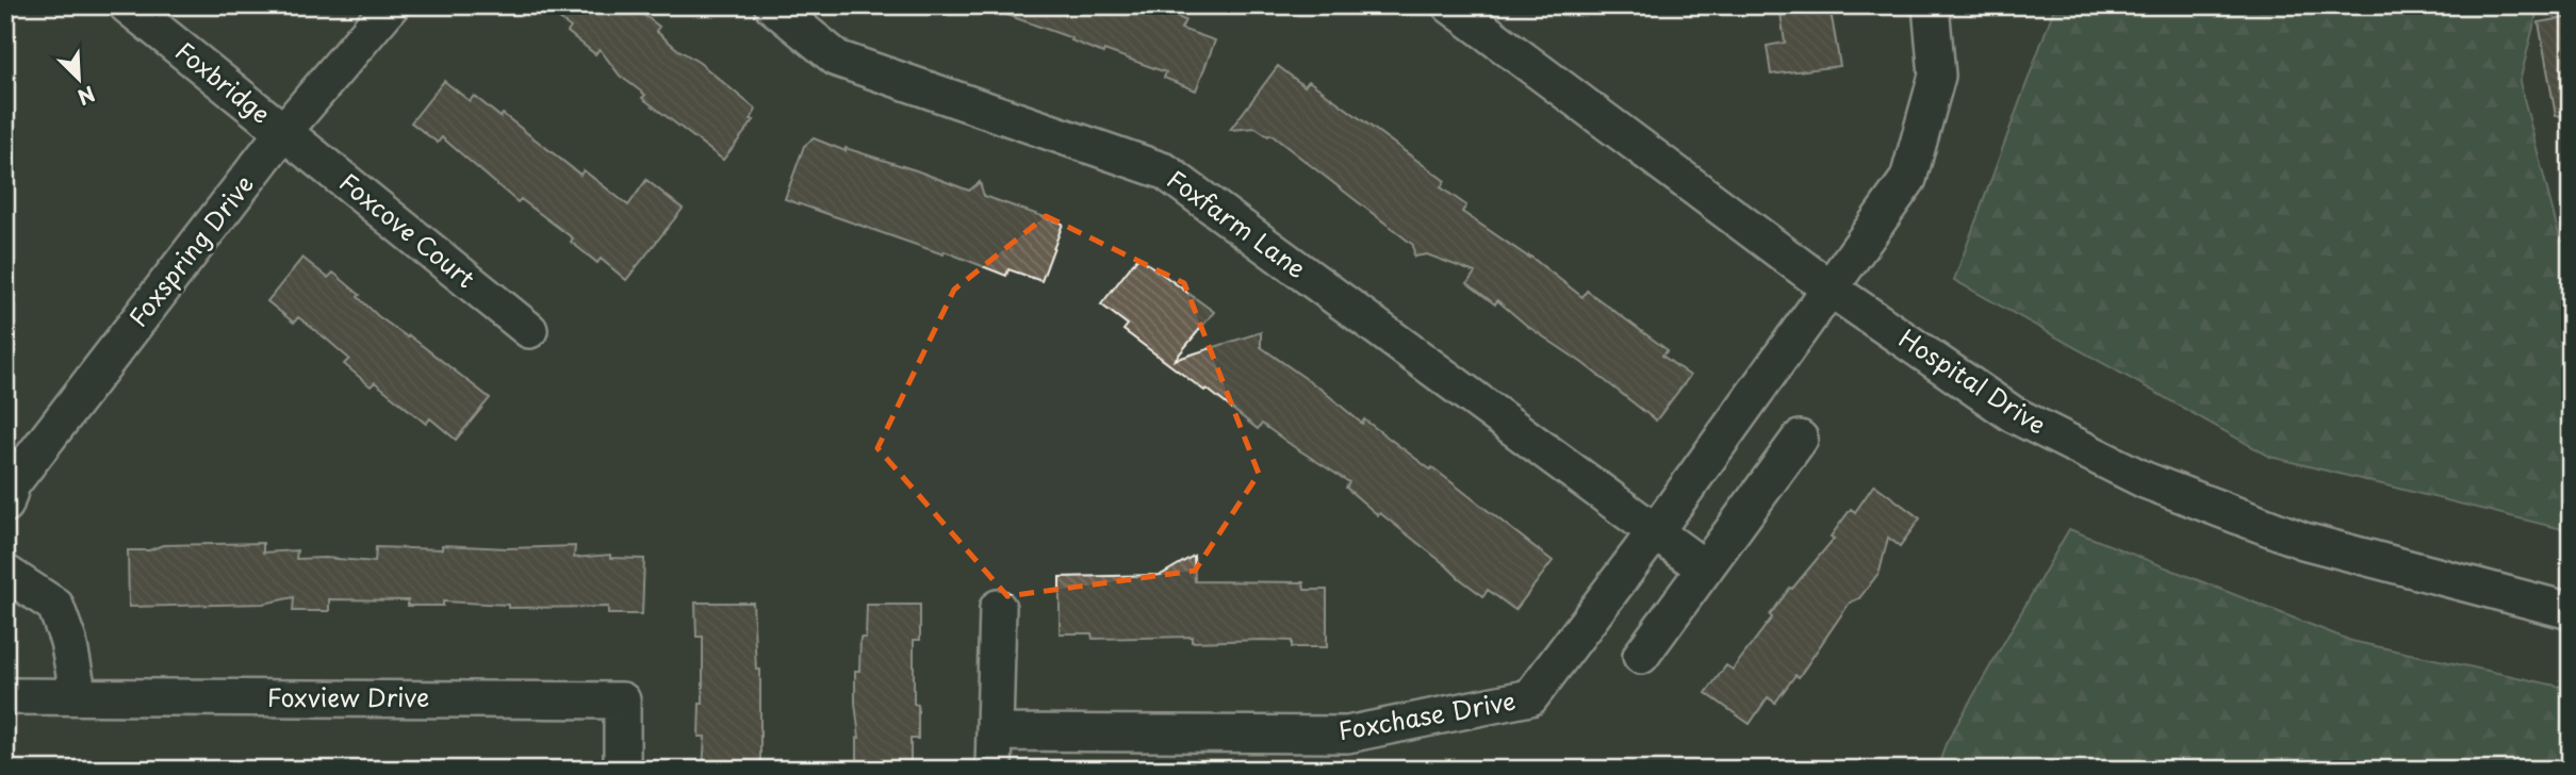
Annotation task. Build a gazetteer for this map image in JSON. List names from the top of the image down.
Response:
{
  "streets": {
    "street": [
      "Foxbridge",
      "Foxfarm Lane",
      "Foxcove Court",
      "Foxspring Drive",
      "Hospital Drive",
      "Foxview Drive",
      "Foxchase Drive"
    ]
  },
  "crossings": [
    ["Foxbridge", "Foxcove Court"],
    ["Foxbridge", "Foxspring Drive"],
    ["Foxfarm Lane", "Foxchase Drive"],
    ["Foxcove Court", "Foxspring Drive"],
    ["Hospital Drive", "Foxchase Drive"]
  ],
  "north": "bottom right"
}
